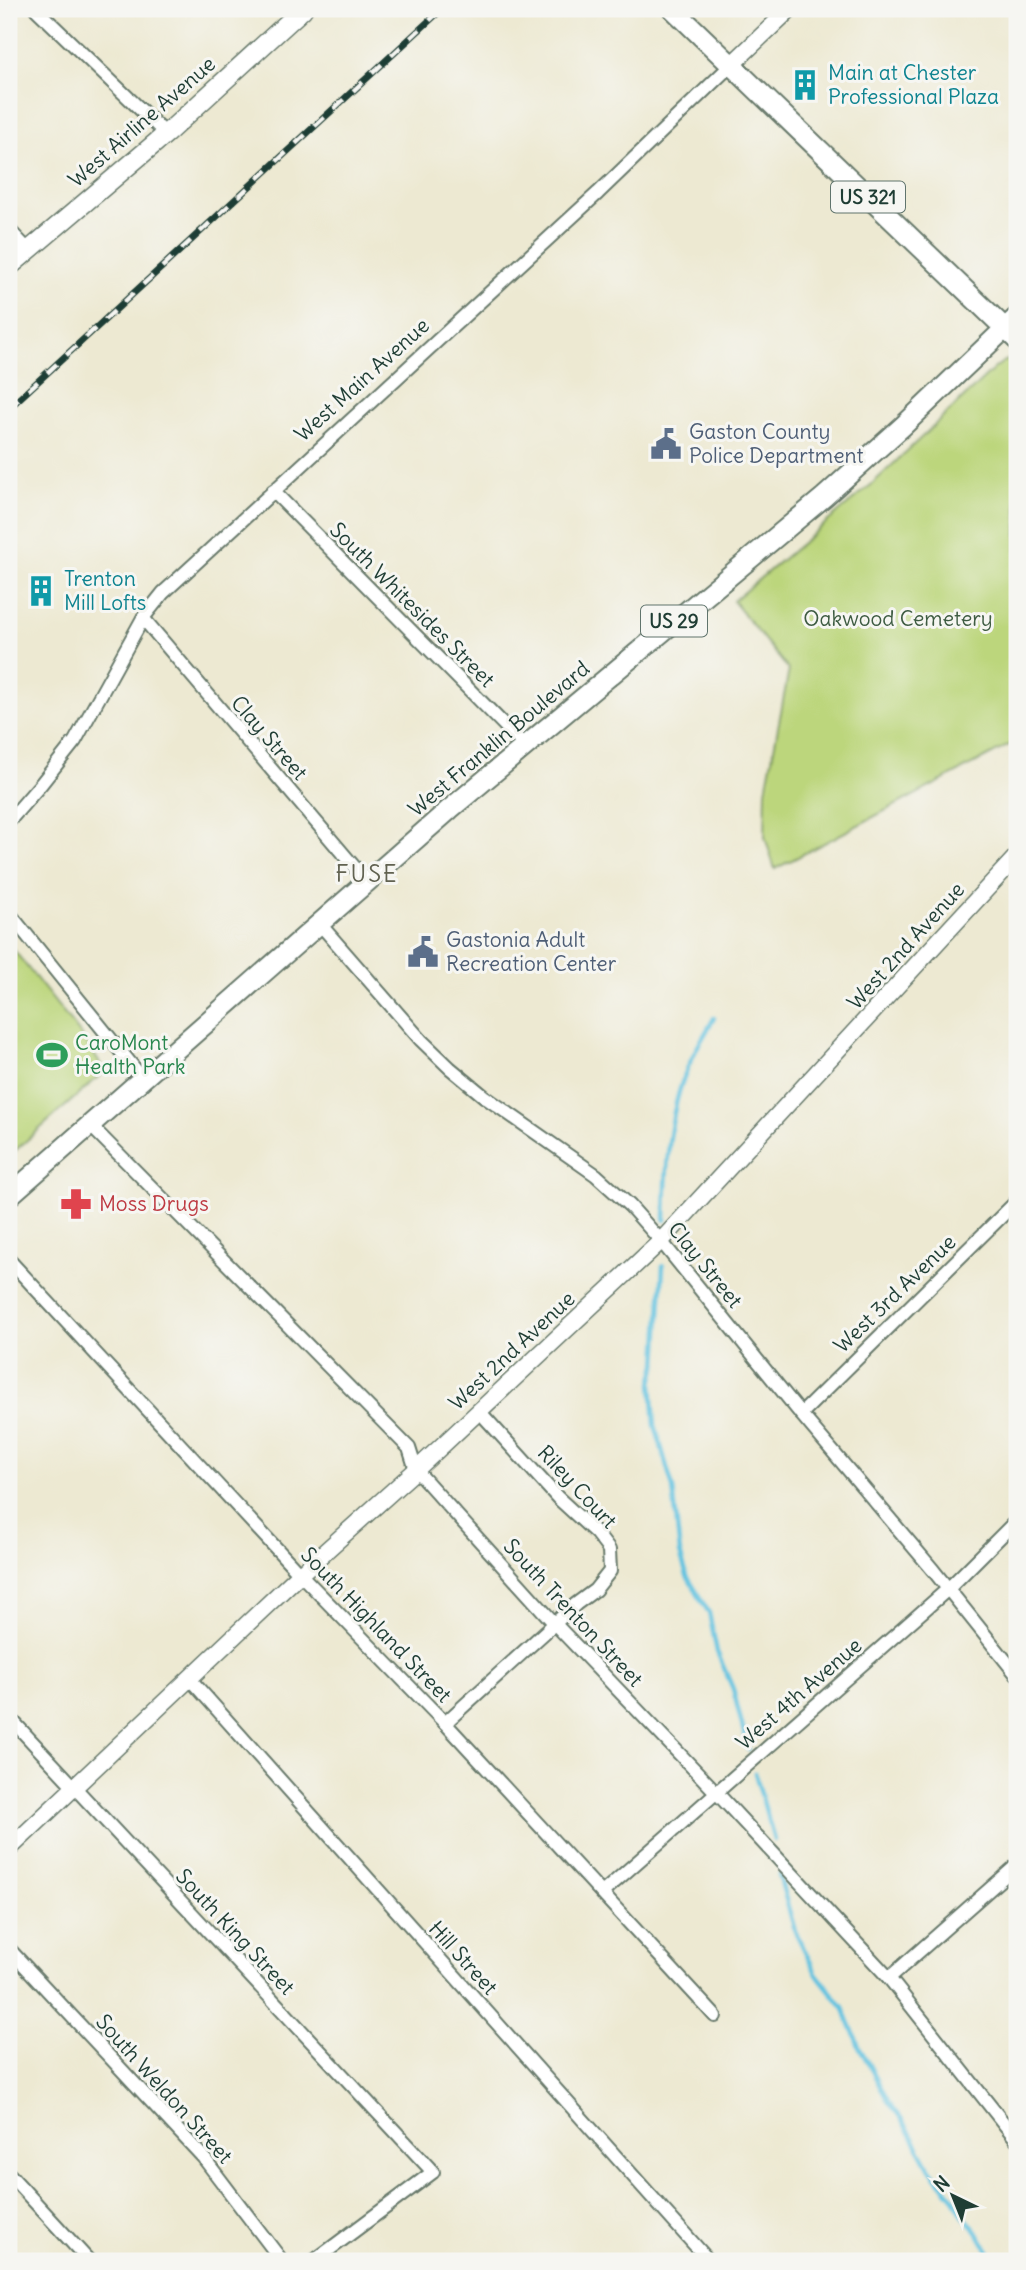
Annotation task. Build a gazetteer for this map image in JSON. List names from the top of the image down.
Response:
{
  "streets": {
    "main road": [
      "West Airline Avenue",
      "US 321",
      "US 29",
      "West Franklin Boulevard"
    ],
    "street": [
      "West Main Avenue",
      "South Whitesides Street",
      "Clay Street",
      "West 2nd Avenue",
      "West 3rd Avenue",
      "Riley Court",
      "South Trenton Street",
      "South Highland Street",
      "West 4th Avenue",
      "South King Street",
      "Hill Street",
      "South Weldon Street"
    ]
  },
  "crossings": [
    ["US 321", "West Main Avenue"],
    ["US 321", "West Franklin Boulevard"],
    ["West Main Avenue", "South Whitesides Street"],
    ["West Main Avenue", "Clay Street"],
    ["South Whitesides Street", "West Franklin Boulevard"],
    ["Clay Street", "West Franklin Boulevard"],
    ["Clay Street", "West 2nd Avenue"],
    ["Clay Street", "West 3rd Avenue"],
    ["Clay Street", "West 4th Avenue"],
    ["West Franklin Boulevard", "South Trenton Street"],
    ["West 2nd Avenue", "Riley Court"],
    ["West 2nd Avenue", "South Trenton Street"],
    ["West 2nd Avenue", "South Highland Street"],
    ["West 2nd Avenue", "South King Street"],
    ["West 2nd Avenue", "Hill Street"],
    ["Riley Court", "South Trenton Street"],
    ["South Trenton Street", "West 4th Avenue"],
    ["South Highland Street", "West 4th Avenue"]
  ],
  "districts": ["FUSE"],
  "parks": ["Oakwood Cemetery"],
  "places": {
    "building": ["Main at Chester Professional Plaza", "Trenton Mill Lofts"],
    "public building": ["Gaston County Police Department", "Gastonia Adult Recreation Center"],
    "sports": ["CaroMont Health Park"],
    "pharmacy": ["Moss Drugs"]
  },
  "north": "top left"
}
